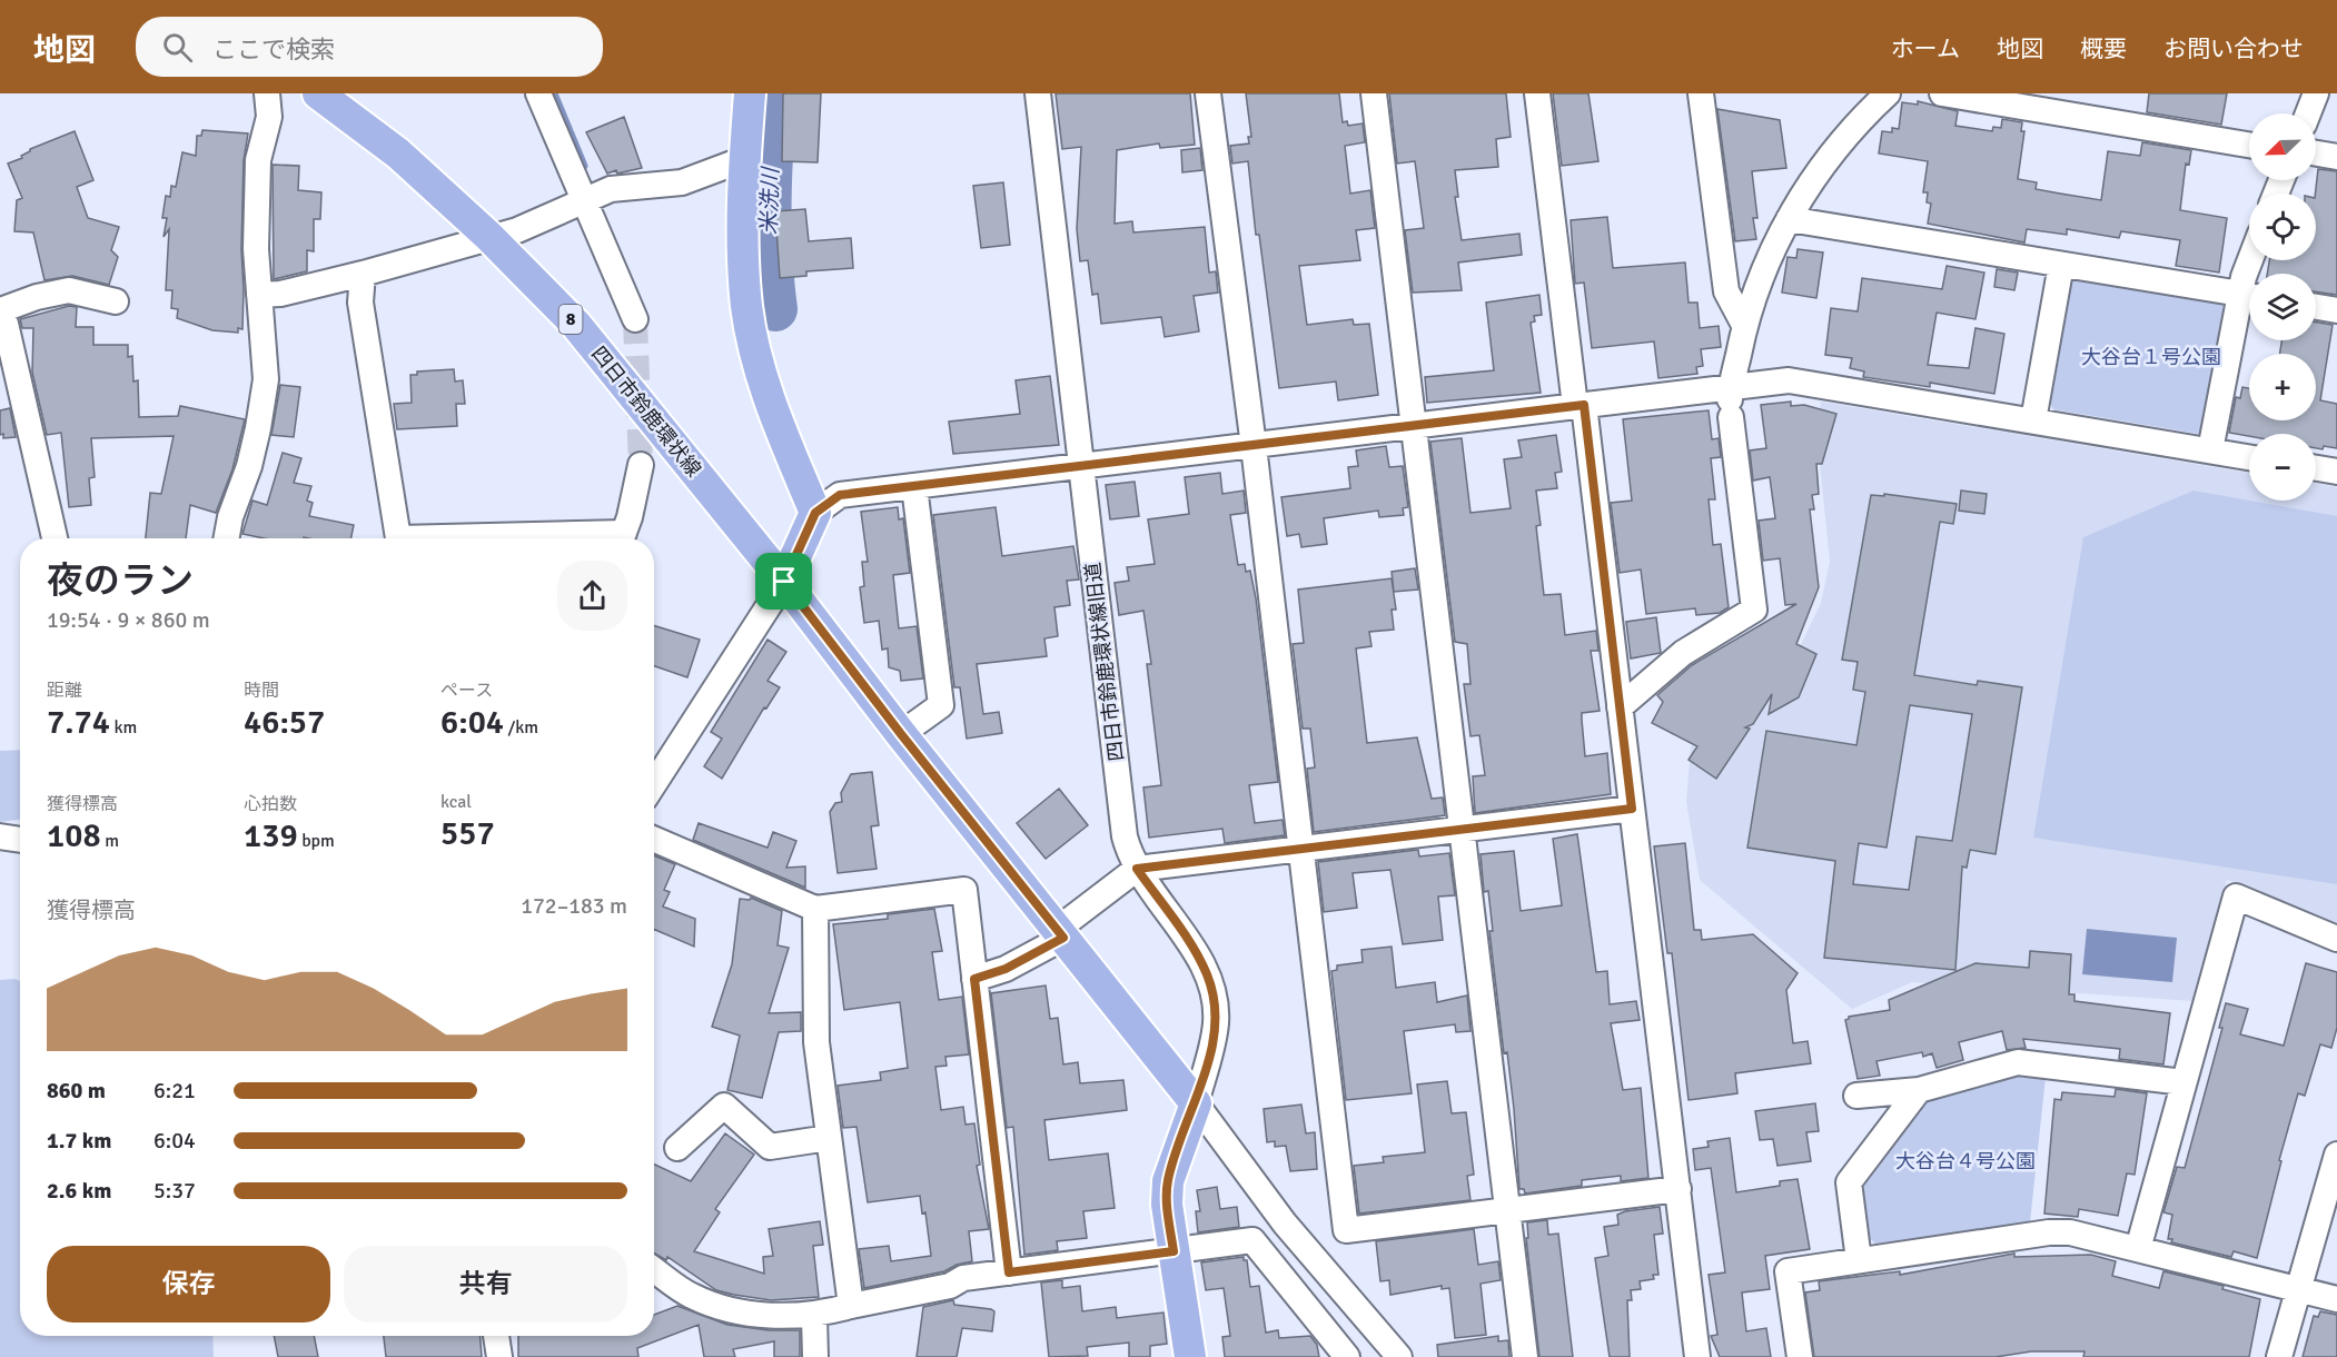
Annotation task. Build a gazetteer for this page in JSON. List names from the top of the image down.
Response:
{
  "streets": {
    "main road": ["8", "四日市鈴鹿環状線"],
    "street": ["四日市鈴鹿環状線旧道"]
  },
  "crossings": [
    ["四日市鈴鹿環状線", "四日市鈴鹿環状線旧道"]
  ],
  "water": ["米洗川"],
  "parks": ["大谷台１号公園", "大谷台４号公園"],
  "north": "bottom left",
  "page": {
    "header": "地図",
    "search": "ここで検索",
    "nav": [
      "ホーム",
      "地図",
      "概要",
      "お問い合わせ"
    ],
    "map_buttons": ["+", "−"],
    "heading": ["夜のラン", "19:54 · 9 × 860 m"],
    "stats": [
      ["距離", "7.74 km"],
      ["時間", "46:57"],
      ["ペース", "6:04 /km"],
      ["獲得標高", "108 m"],
      ["心拍数", "139 bpm"],
      ["kcal", "557"]
    ],
    "chart": ["獲得標高", "172–183 m"],
    "list": [
      {
        "name": "860 m",
        "note": "6:21"
      },
      {
        "name": "1.7 km",
        "note": "6:04"
      },
      {
        "name": "2.6 km",
        "note": "5:37"
      }
    ],
    "buttons": ["保存", "共有"]
  }
}
